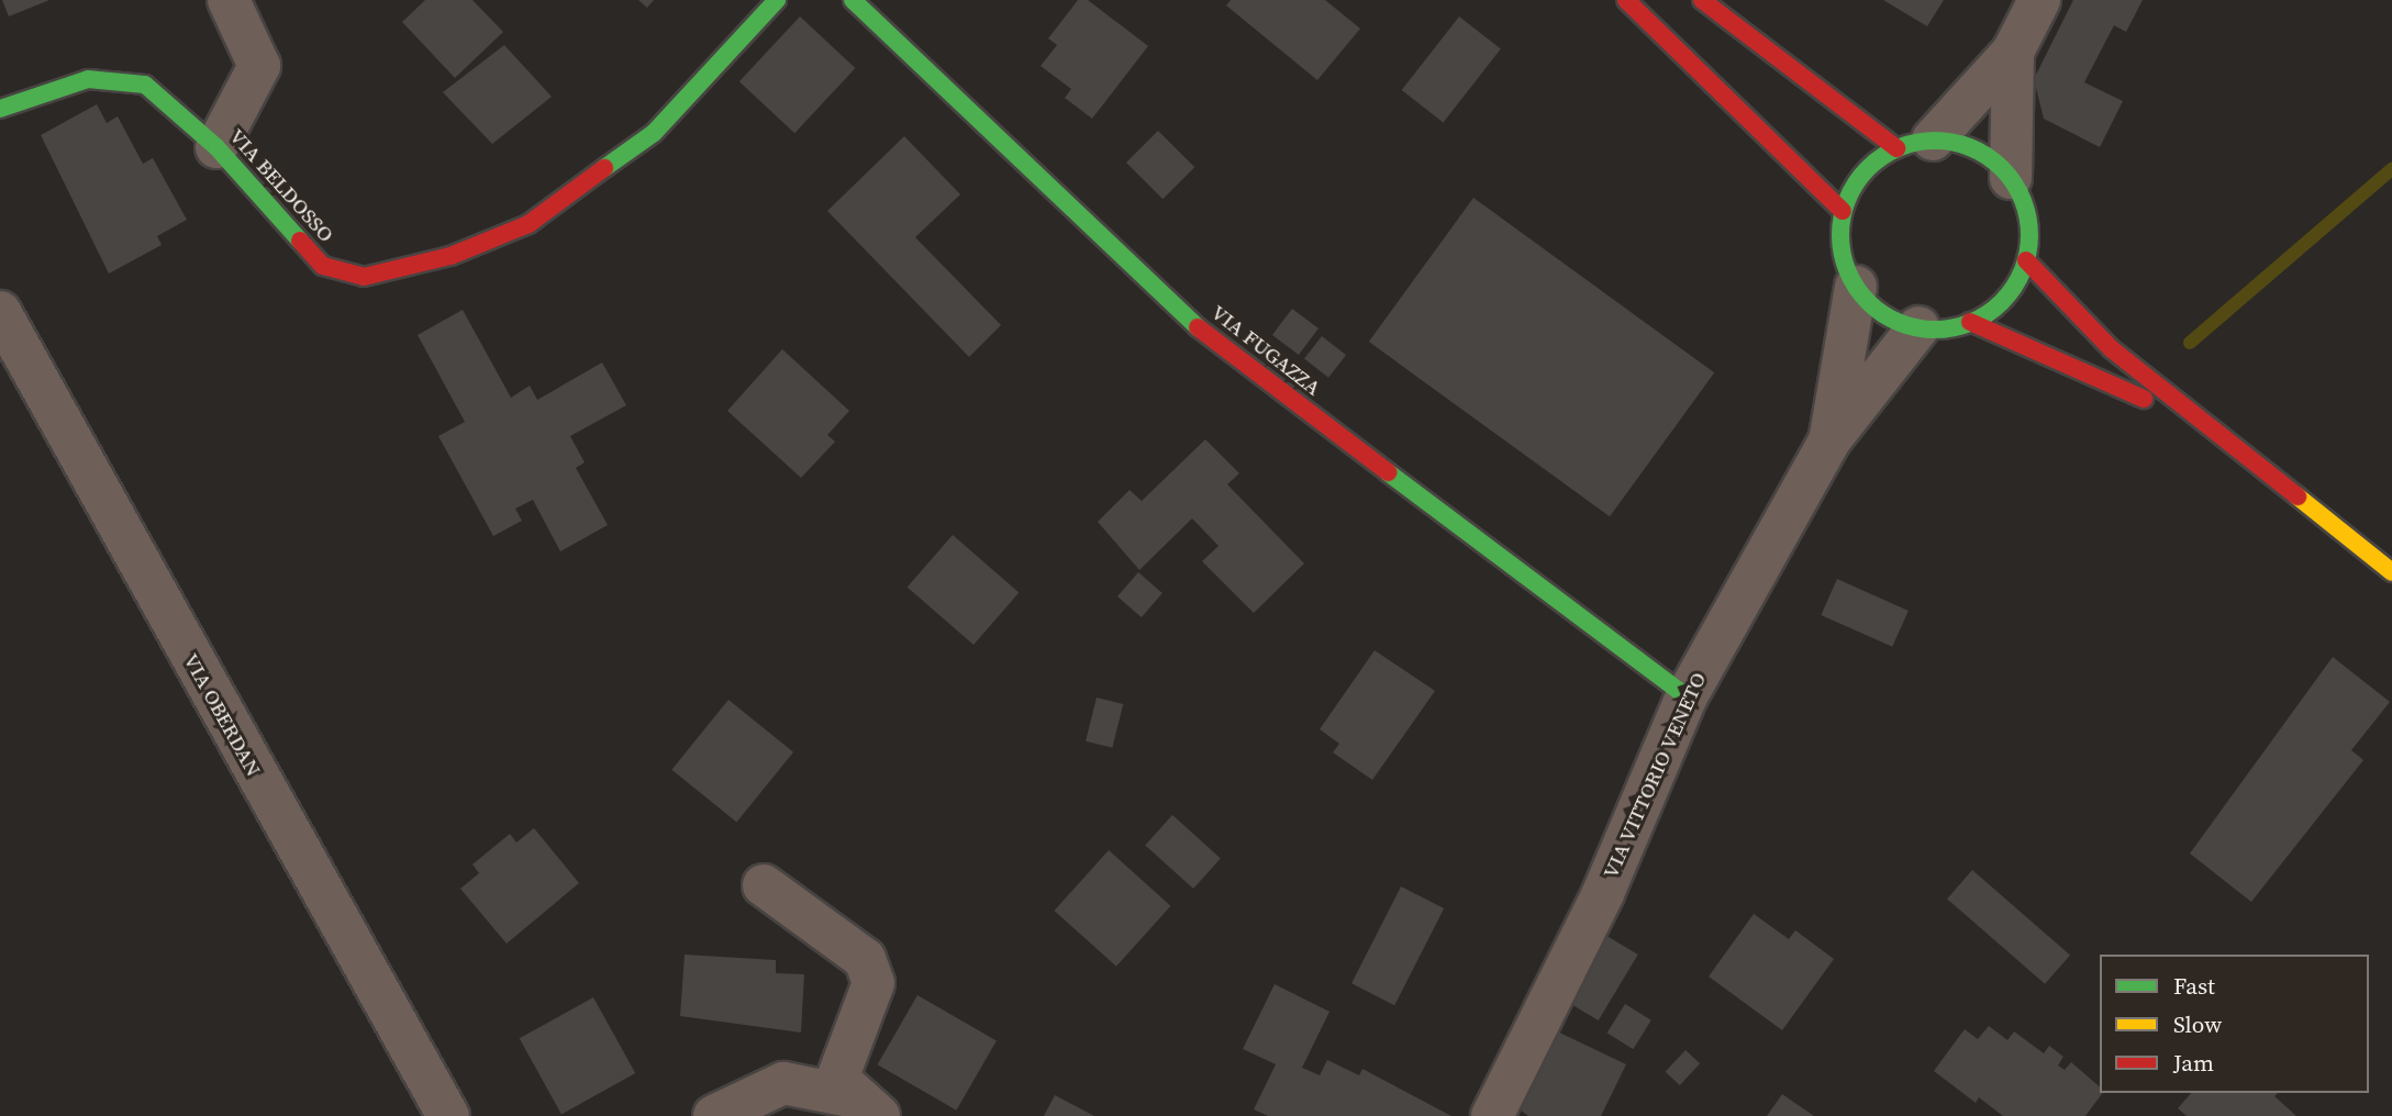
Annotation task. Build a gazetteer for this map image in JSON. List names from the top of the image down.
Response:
{
  "streets": {
    "street": [
      "VIA BELDOSSO",
      "VIA FUGAZZA",
      "VIA OBERDAN",
      "VIA VITTORIO VENETO"
    ]
  },
  "crossings": [
    ["VIA FUGAZZA", "VIA VITTORIO VENETO"]
  ],
  "legend": ["Fast", "Slow", "Jam"]
}
